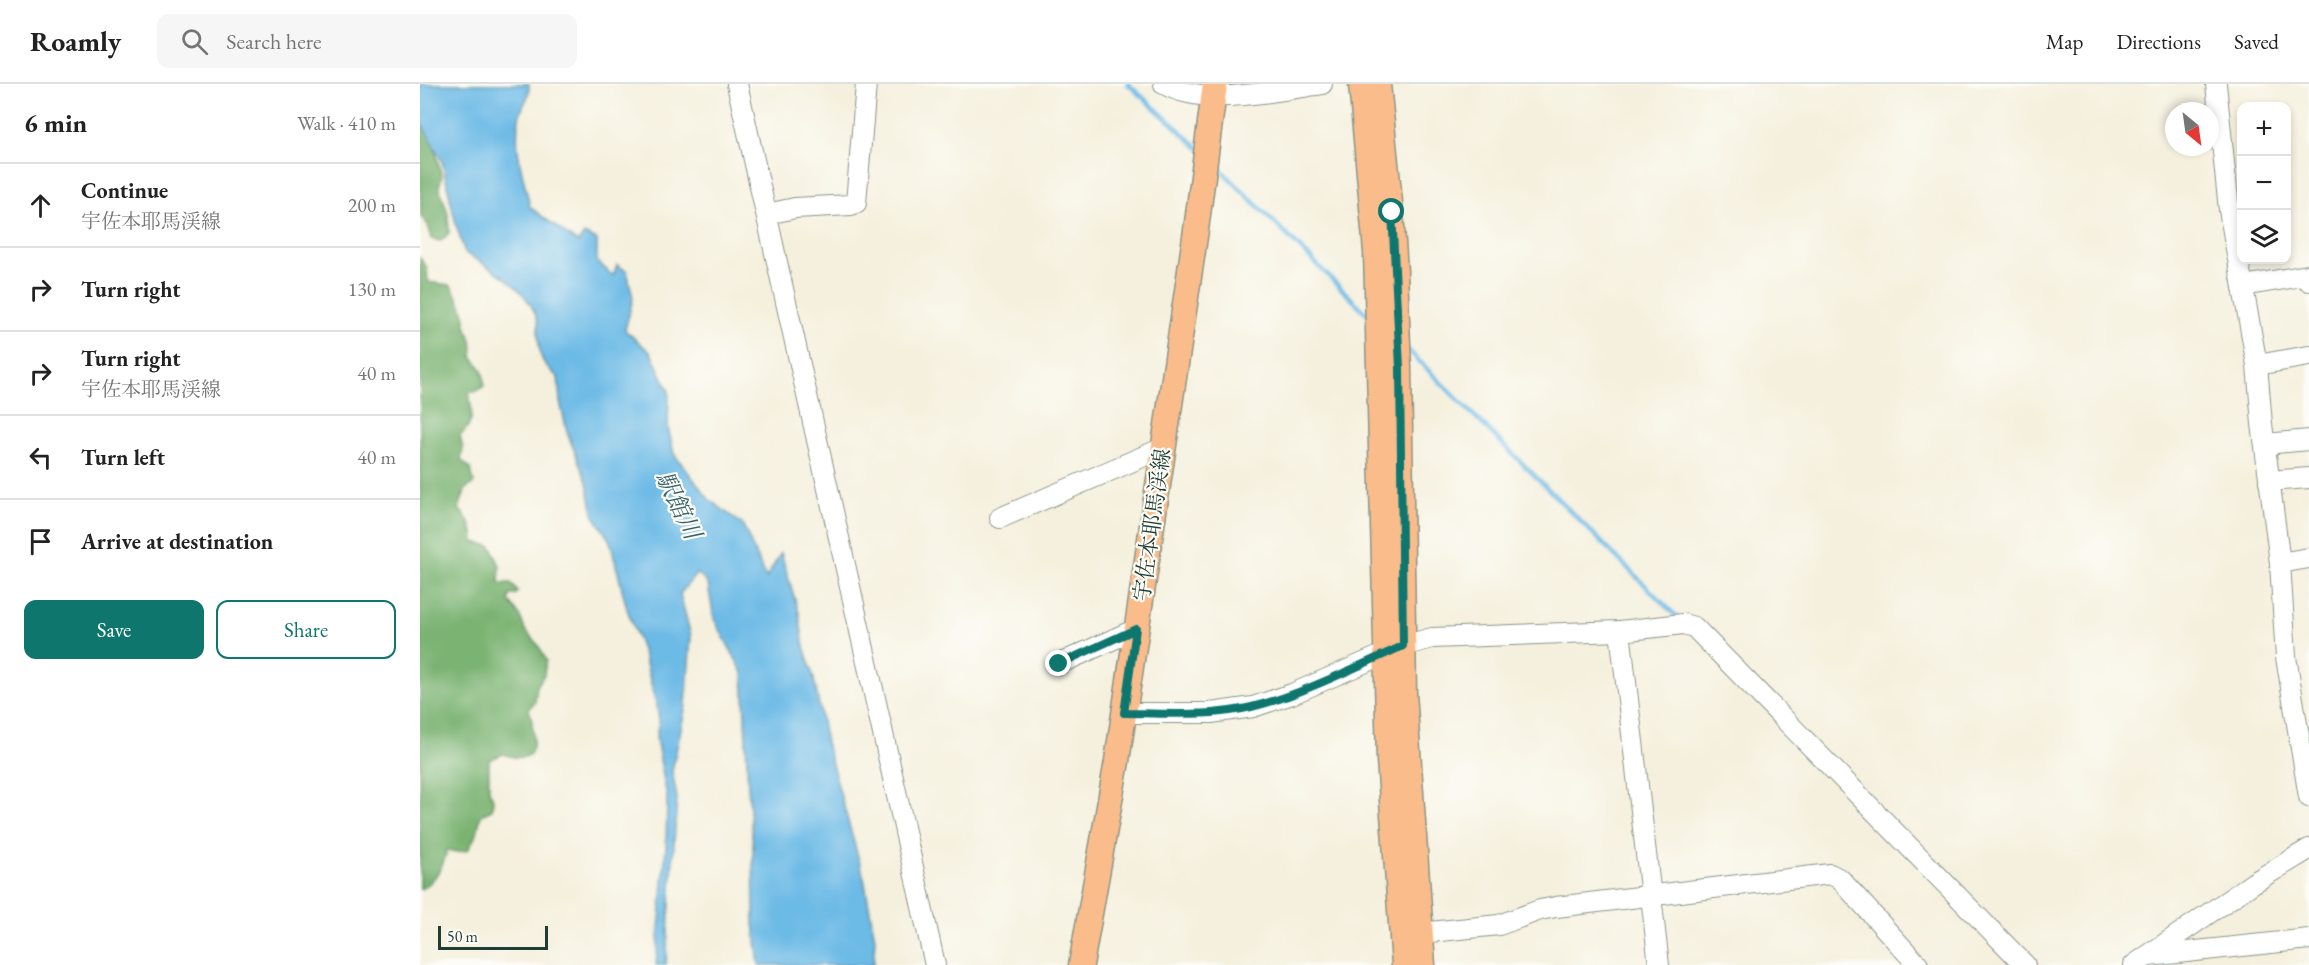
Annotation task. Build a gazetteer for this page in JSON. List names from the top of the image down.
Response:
{
  "streets": {
    "main road": ["宇佐本耶馬渓線"]
  },
  "water": ["駅館川"],
  "scale_bar": "50 m",
  "north": "bottom right",
  "page": {
    "header": "Roamly",
    "search": "Search here",
    "nav": ["Map", "Directions", "Saved"],
    "heading": ["6 min", "Walk · 410 m"],
    "map_buttons": ["+", "−"],
    "list": [
      ["Continue", "宇佐本耶馬渓線", "200 m"],
      ["Turn right", "130 m"],
      ["Turn right", "宇佐本耶馬渓線", "40 m"],
      ["Turn left", "40 m"],
      "Arrive at destination"
    ],
    "buttons": ["Save", "Share"],
    "scale": "50 m"
  }
}
